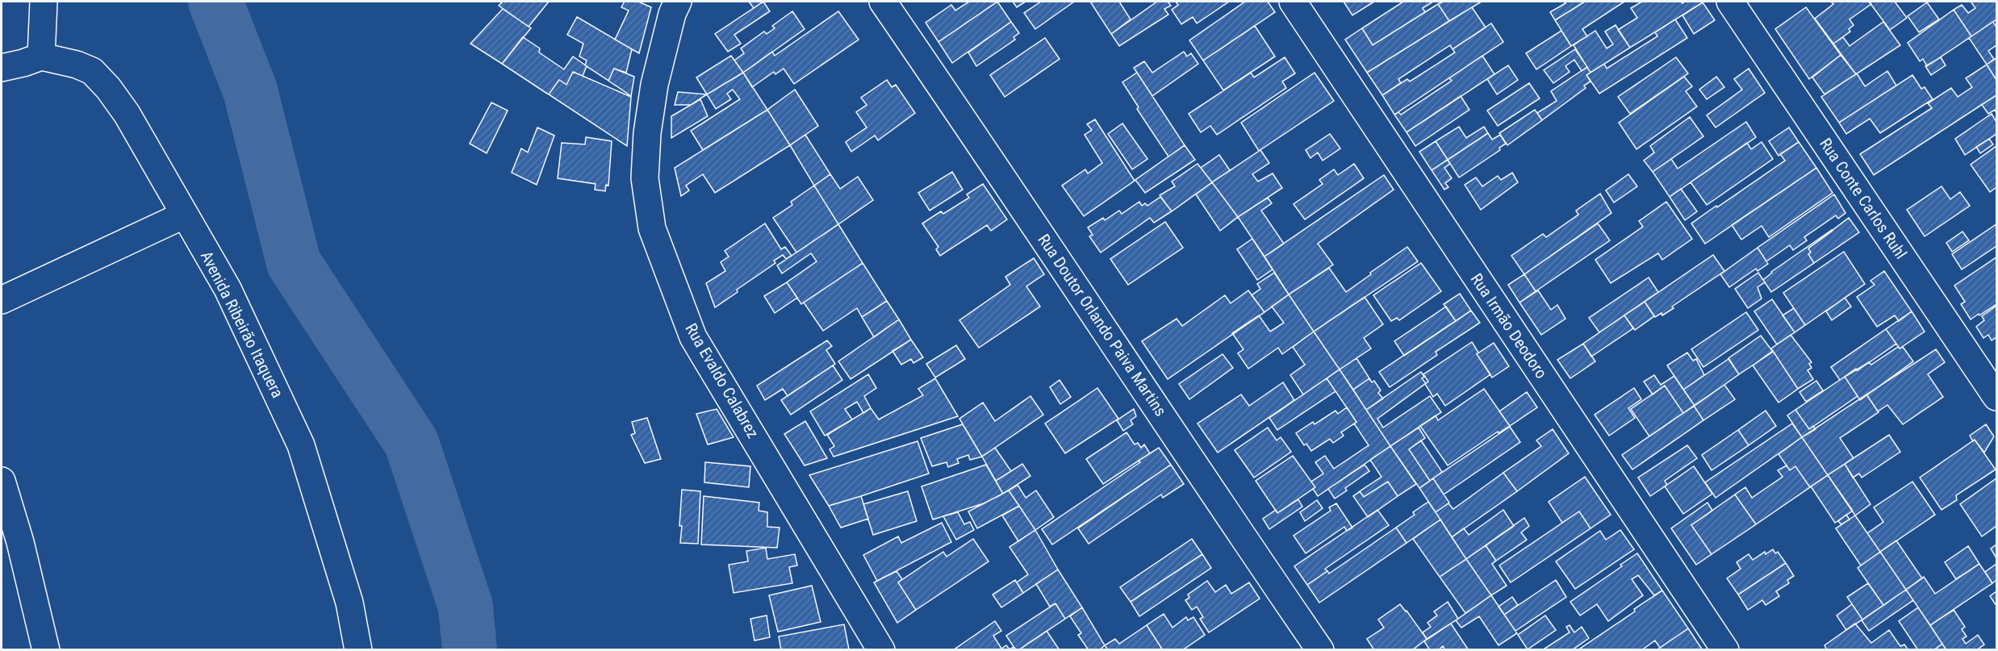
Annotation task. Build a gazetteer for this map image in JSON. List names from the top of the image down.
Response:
{
  "streets": {
    "street": [
      "Rua Conte Carlos Ruhl",
      "Avenida Ribeirão Itaquera",
      "Rua Doutor Orlando Paiva Martins",
      "Rua Irmão Deodoro",
      "Rua Evaldo Calabrez"
    ]
  }
}
